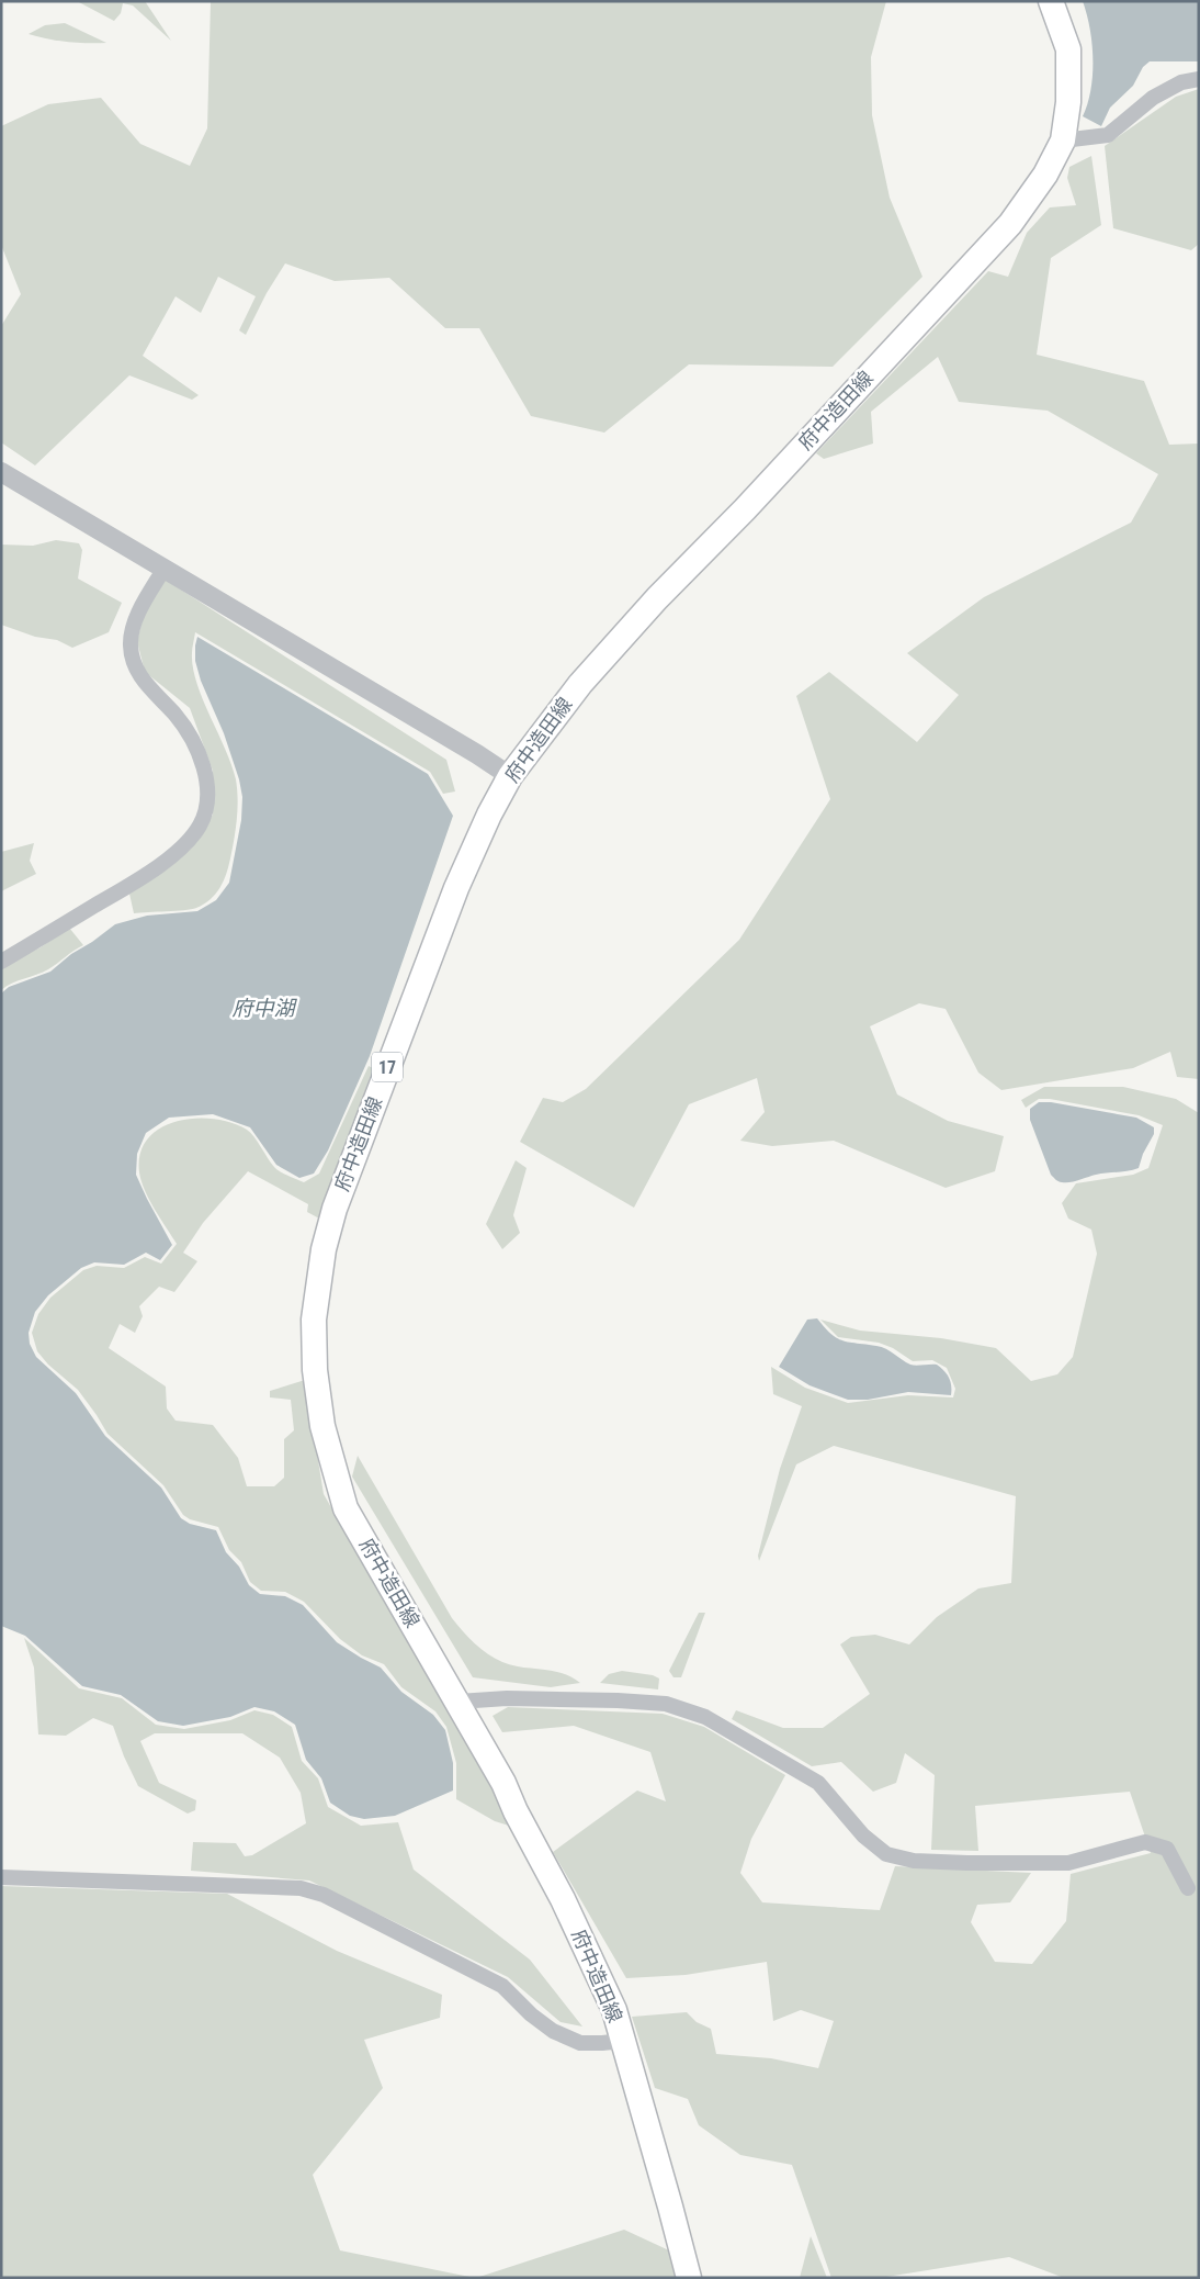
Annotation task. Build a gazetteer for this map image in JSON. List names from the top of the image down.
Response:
{
  "streets": {
    "main road": ["府中造田線", "17"]
  },
  "water": ["府中湖"]
}
